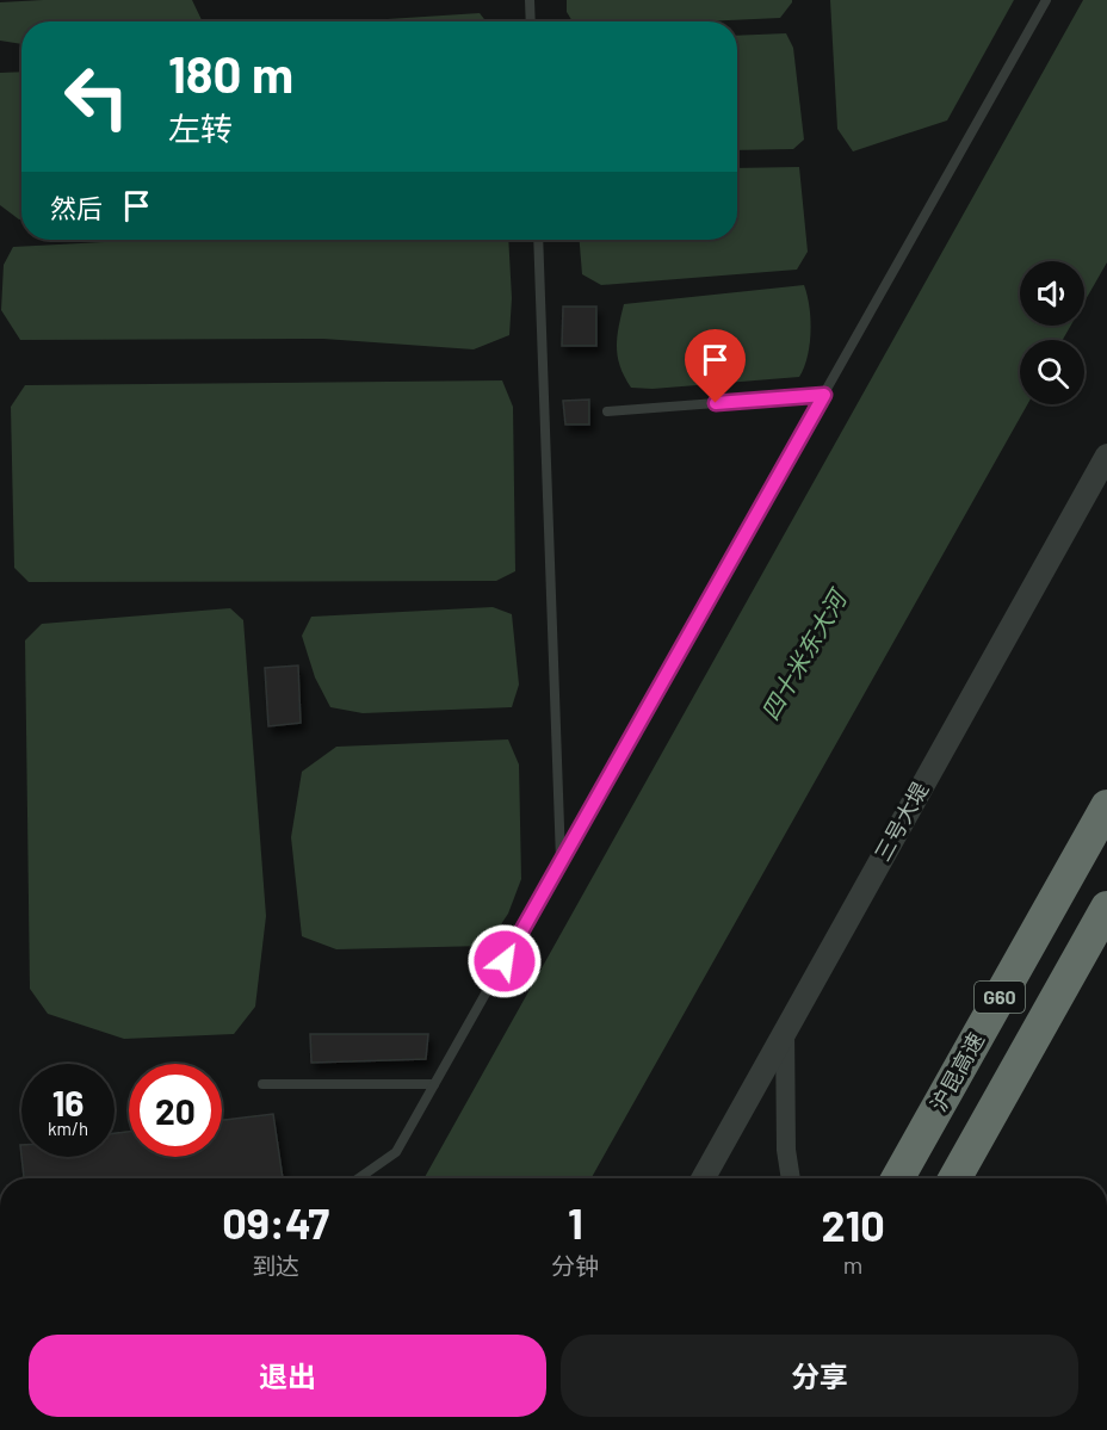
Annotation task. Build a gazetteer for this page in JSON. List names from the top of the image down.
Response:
{
  "streets": {
    "highway": ["G60", "沪昆高速"],
    "street": ["三号大堤"]
  },
  "water": ["四十米东大河"],
  "page": {
    "turn": ["180 m", "左转"],
    "then": "然后",
    "speed": "16 km/h",
    "limit": "20",
    "eta": [
      "09:47",
      "到达",
      "1",
      "分钟",
      "210",
      "m"
    ],
    "buttons": ["退出", "分享"]
  }
}
